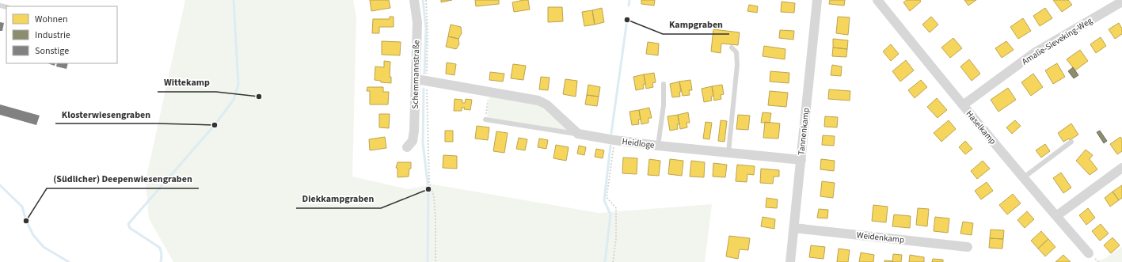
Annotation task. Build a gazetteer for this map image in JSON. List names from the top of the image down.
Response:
{
  "streets": {
    "street": [
      "Amalie-Sieveking-Weg",
      "Schemmannstraße",
      "Haselkamp",
      "Tannenkamp",
      "Heidloge",
      "Weidenkamp"
    ]
  },
  "crossings": [
    ["Amalie-Sieveking-Weg", "Haselkamp"],
    ["Tannenkamp", "Heidloge"],
    ["Tannenkamp", "Weidenkamp"]
  ],
  "places": [
    "Kampgraben",
    "Wittekamp",
    "Klosterwiesengraben",
    "Diekkampgraben",
    "(Südlicher) Deepenwiesengraben"
  ],
  "legend": ["Wohnen", "Industrie", "Sonstige"]
}
